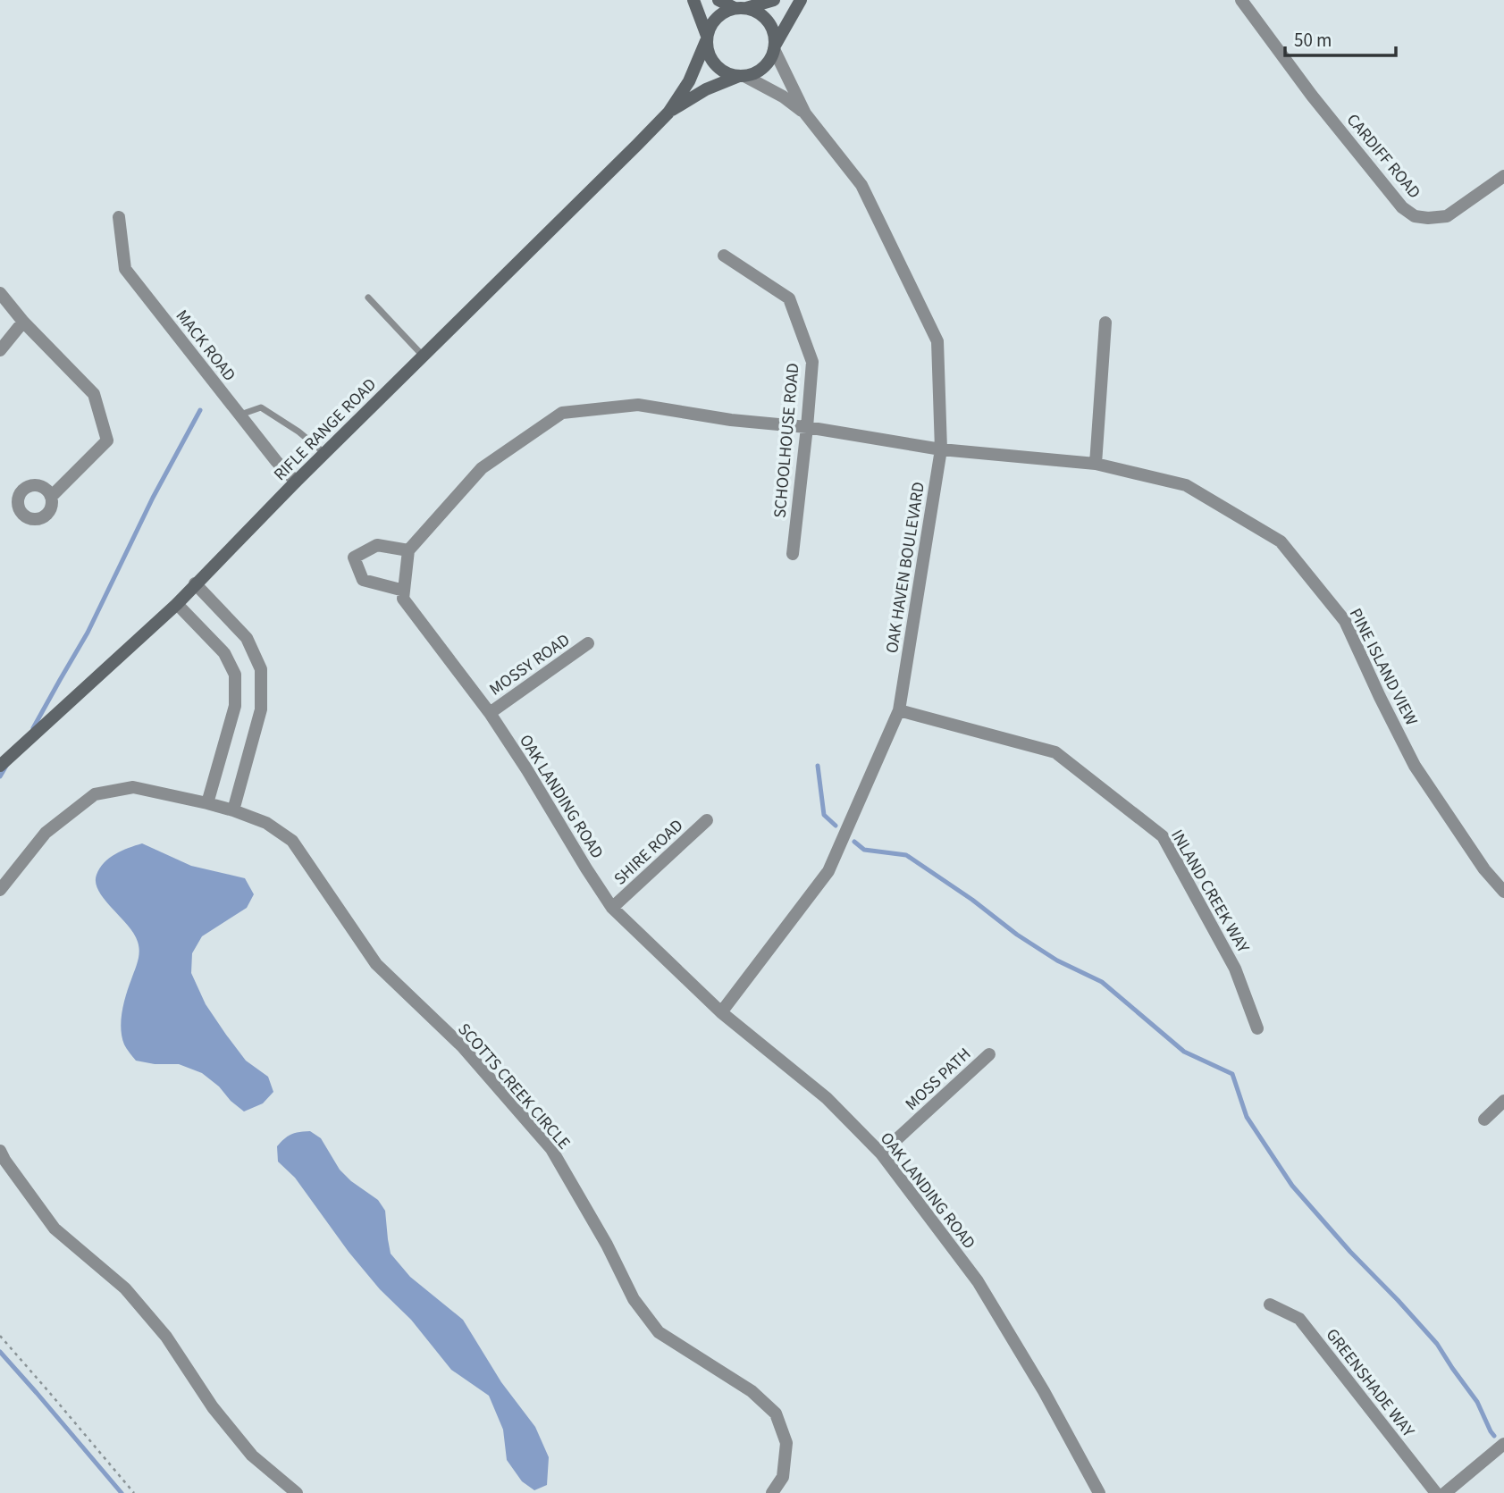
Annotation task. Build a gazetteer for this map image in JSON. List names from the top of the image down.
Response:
{
  "streets": {
    "main road": ["RIFLE RANGE ROAD"],
    "street": [
      "CARDIFF ROAD",
      "MACK ROAD",
      "SCHOOLHOUSE ROAD",
      "OAK HAVEN BOULEVARD",
      "MOSSY ROAD",
      "PINE ISLAND VIEW",
      "OAK LANDING ROAD",
      "SHIRE ROAD",
      "INLAND CREEK WAY",
      "MOSS PATH",
      "SCOTTS CREEK CIRCLE",
      "GREENSHADE WAY"
    ]
  },
  "crossings": [
    ["MACK ROAD", "RIFLE RANGE ROAD"],
    ["RIFLE RANGE ROAD", "OAK HAVEN BOULEVARD"],
    ["OAK HAVEN BOULEVARD", "PINE ISLAND VIEW"],
    ["OAK HAVEN BOULEVARD", "OAK LANDING ROAD"],
    ["OAK HAVEN BOULEVARD", "INLAND CREEK WAY"],
    ["MOSSY ROAD", "OAK LANDING ROAD"],
    ["OAK LANDING ROAD", "SHIRE ROAD"],
    ["OAK LANDING ROAD", "MOSS PATH"]
  ],
  "scale_bar": "50 m"
}
